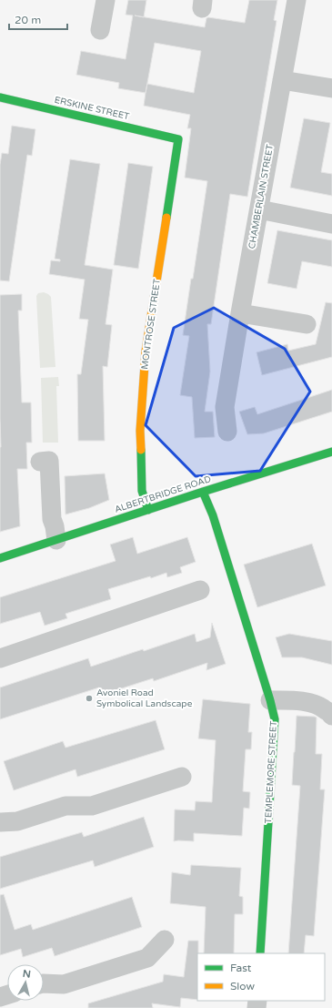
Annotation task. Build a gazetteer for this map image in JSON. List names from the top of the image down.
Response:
{
  "streets": {
    "street": [
      "ERSKINE STREET",
      "CHAMBERLAIN STREET",
      "MONTROSE STREET",
      "ALBERTBRIDGE ROAD",
      "TEMPLEMORE STREET"
    ]
  },
  "crossings": [
    ["ERSKINE STREET", "MONTROSE STREET"],
    ["MONTROSE STREET", "ALBERTBRIDGE ROAD"],
    ["ALBERTBRIDGE ROAD", "TEMPLEMORE STREET"]
  ],
  "places": ["Avoniel Road Symbolical Landscape"],
  "legend": ["Fast", "Slow"],
  "scale_bar": "20 m",
  "north": "top"
}
